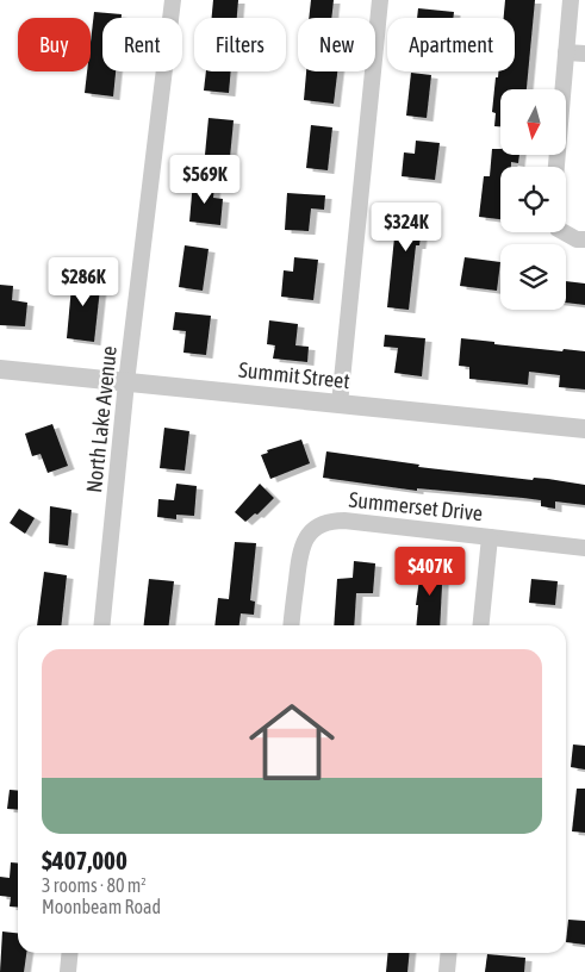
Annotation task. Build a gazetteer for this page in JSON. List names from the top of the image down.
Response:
{
  "streets": {
    "street": ["Summit Street", "North Lake Avenue", "Summerset Drive"]
  },
  "crossings": [
    ["Summit Street", "North Lake Avenue"]
  ],
  "north": "bottom",
  "page": {
    "chip": [
      "Buy",
      "Rent",
      "Filters",
      "New",
      "Apartment"
    ],
    "price": [
      "$569K",
      "$324K",
      "$286K",
      "$407K"
    ],
    "list": [
      {
        "name": "$407,000",
        "note": "3 rooms · 80 m² · Moonbeam Road"
      }
    ]
  }
}
